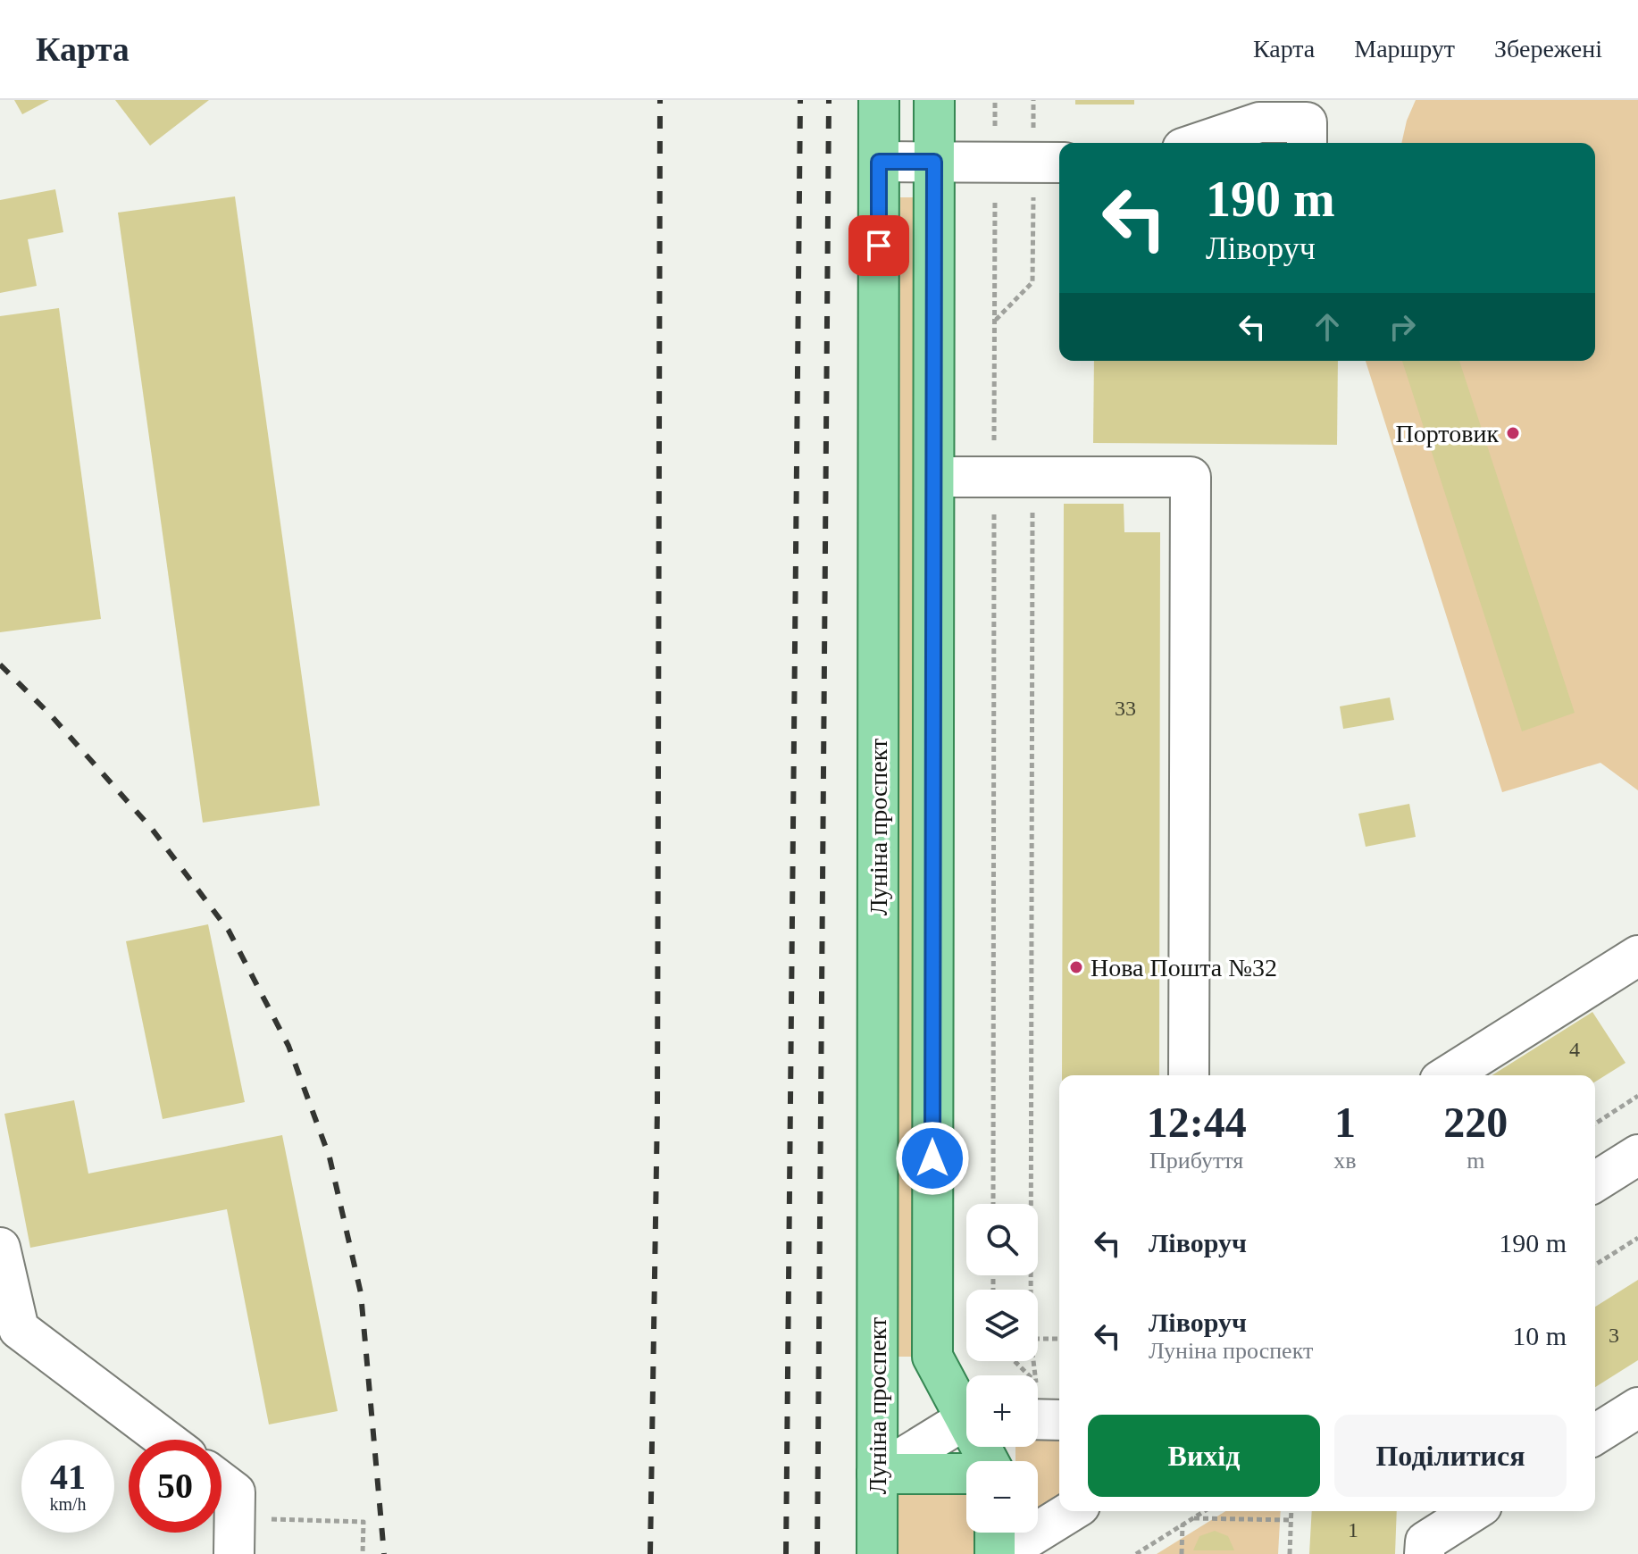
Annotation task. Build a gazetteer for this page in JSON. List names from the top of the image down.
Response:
{
  "streets": {
    "main road": ["Луніна проспект"]
  },
  "places": ["Портовик", "Нова Пошта №32"],
  "house_numbers": [
    "33",
    "4",
    "3",
    "1"
  ],
  "page": {
    "header": "Карта",
    "nav": ["Карта", "Маршрут", "Збережені"],
    "turn": ["190 m", "Ліворуч"],
    "eta": [
      "12:44",
      "Прибуття",
      "1",
      "хв",
      "220",
      "m"
    ],
    "list": [
      {
        "name": "Ліворуч",
        "value": "190 m"
      },
      {
        "name": "Ліворуч",
        "note": "Луніна проспект",
        "value": "10 m"
      }
    ],
    "map_buttons": ["+", "−"],
    "buttons": ["Вихід", "Поділитися"],
    "speed": "41 km/h",
    "limit": "50"
  }
}
